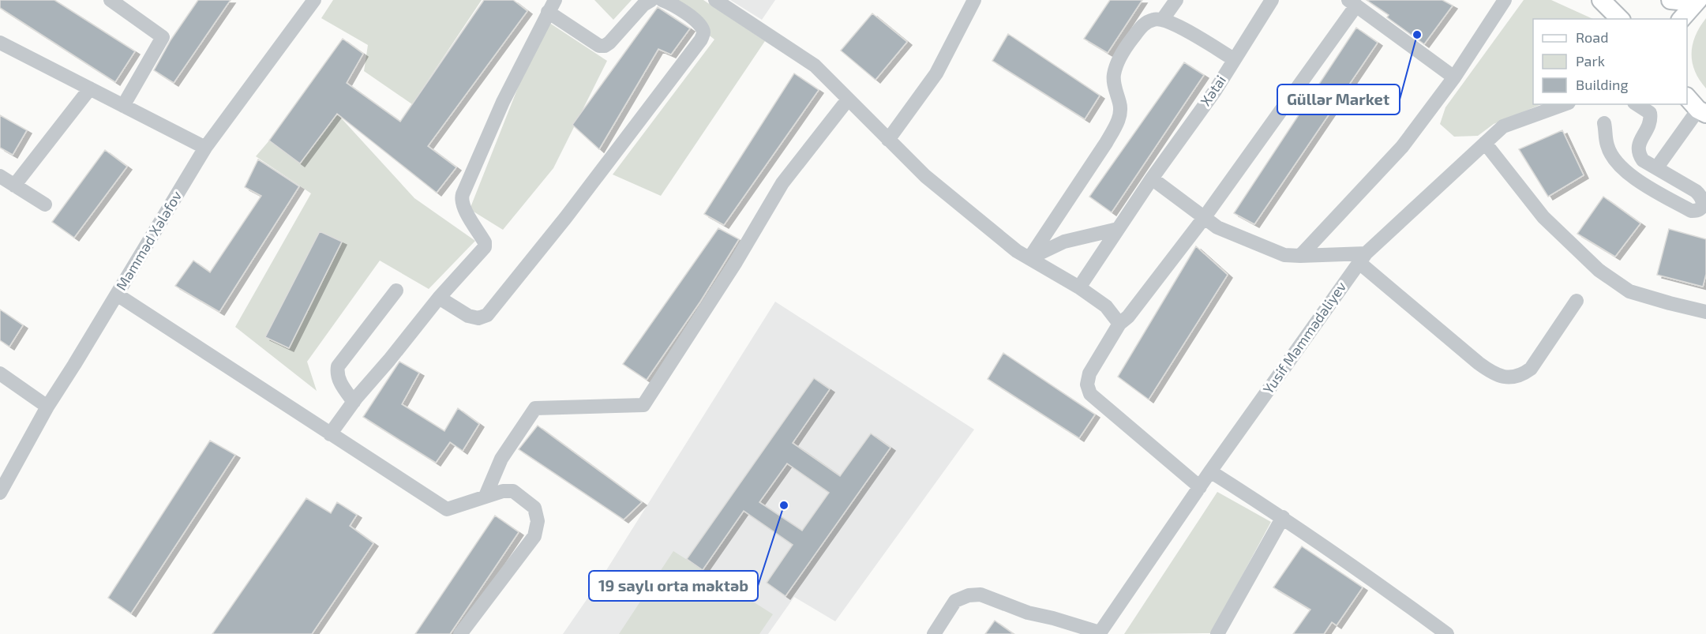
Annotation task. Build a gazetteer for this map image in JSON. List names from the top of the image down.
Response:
{
  "streets": {
    "street": ["Xətai", "Məmməd Xələfov", "Yusif Məmmədəliyev"]
  },
  "places": ["Güllər Market", "19 saylı orta məktəb"],
  "legend": ["Road", "Park", "Building"]
}
